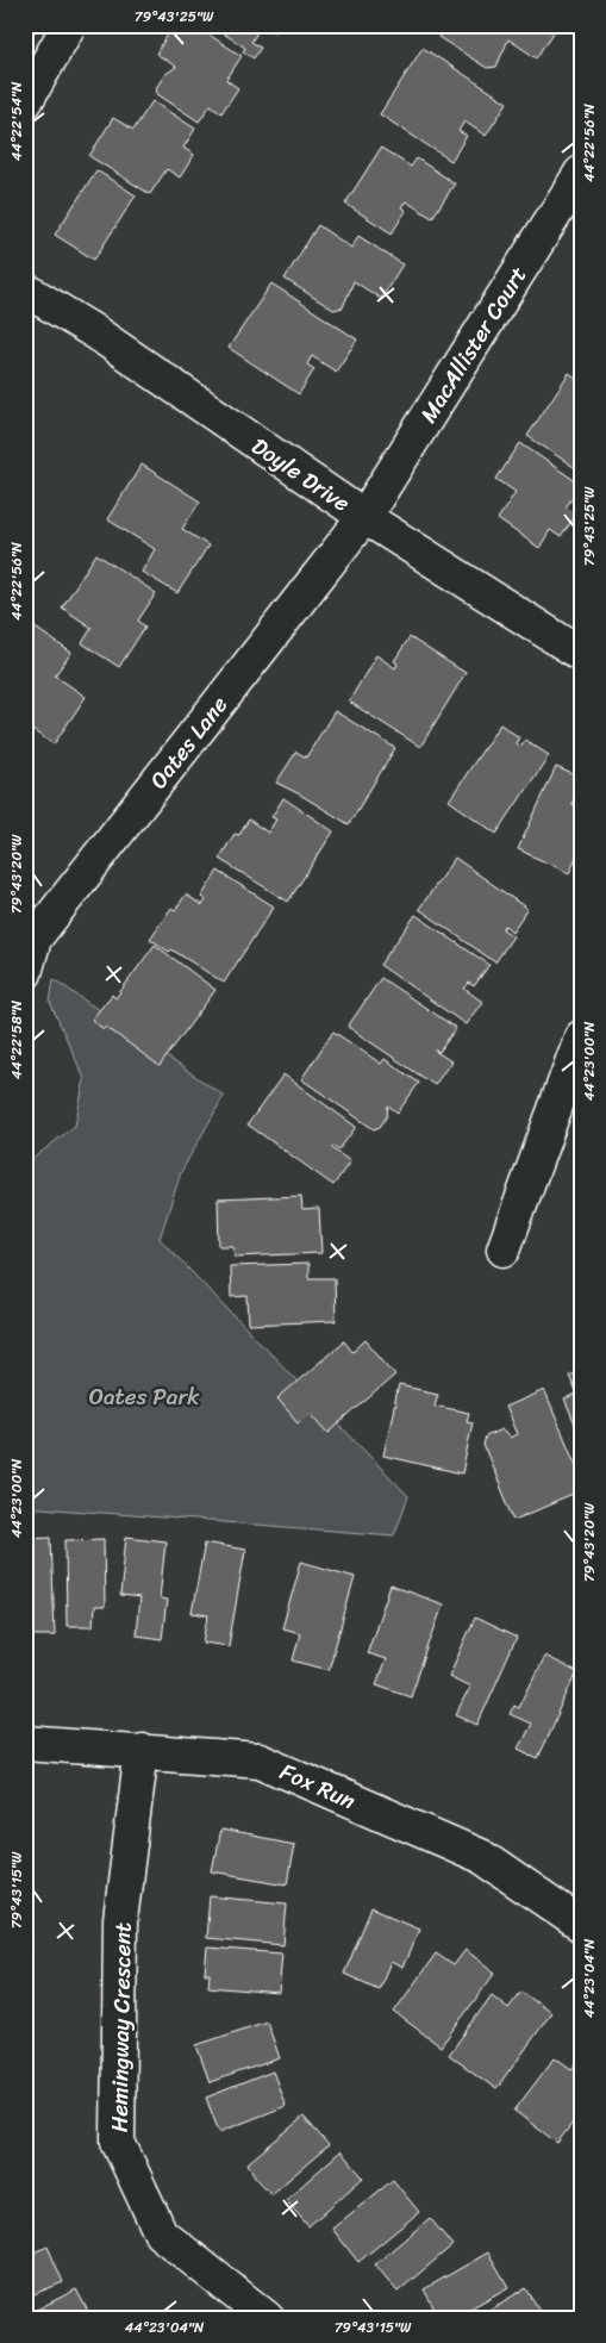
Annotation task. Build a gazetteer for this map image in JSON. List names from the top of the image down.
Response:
{
  "streets": {
    "street": [
      "MacAllister Court",
      "Doyle Drive",
      "Oates Lane",
      "Fox Run",
      "Hemingway Crescent"
    ]
  },
  "crossings": [
    ["MacAllister Court", "Doyle Drive"],
    ["MacAllister Court", "Oates Lane"],
    ["Doyle Drive", "Oates Lane"],
    ["Fox Run", "Hemingway Crescent"]
  ],
  "parks": ["Oates Park"],
  "coordinates": [
    "79°43'25\"W",
    "44°22'54\"N",
    "44°22'56\"N",
    "79°43'20\"W",
    "44°22'58\"N",
    "44°23'00\"N",
    "79°43'15\"W",
    "44°23'04\"N"
  ]
}
